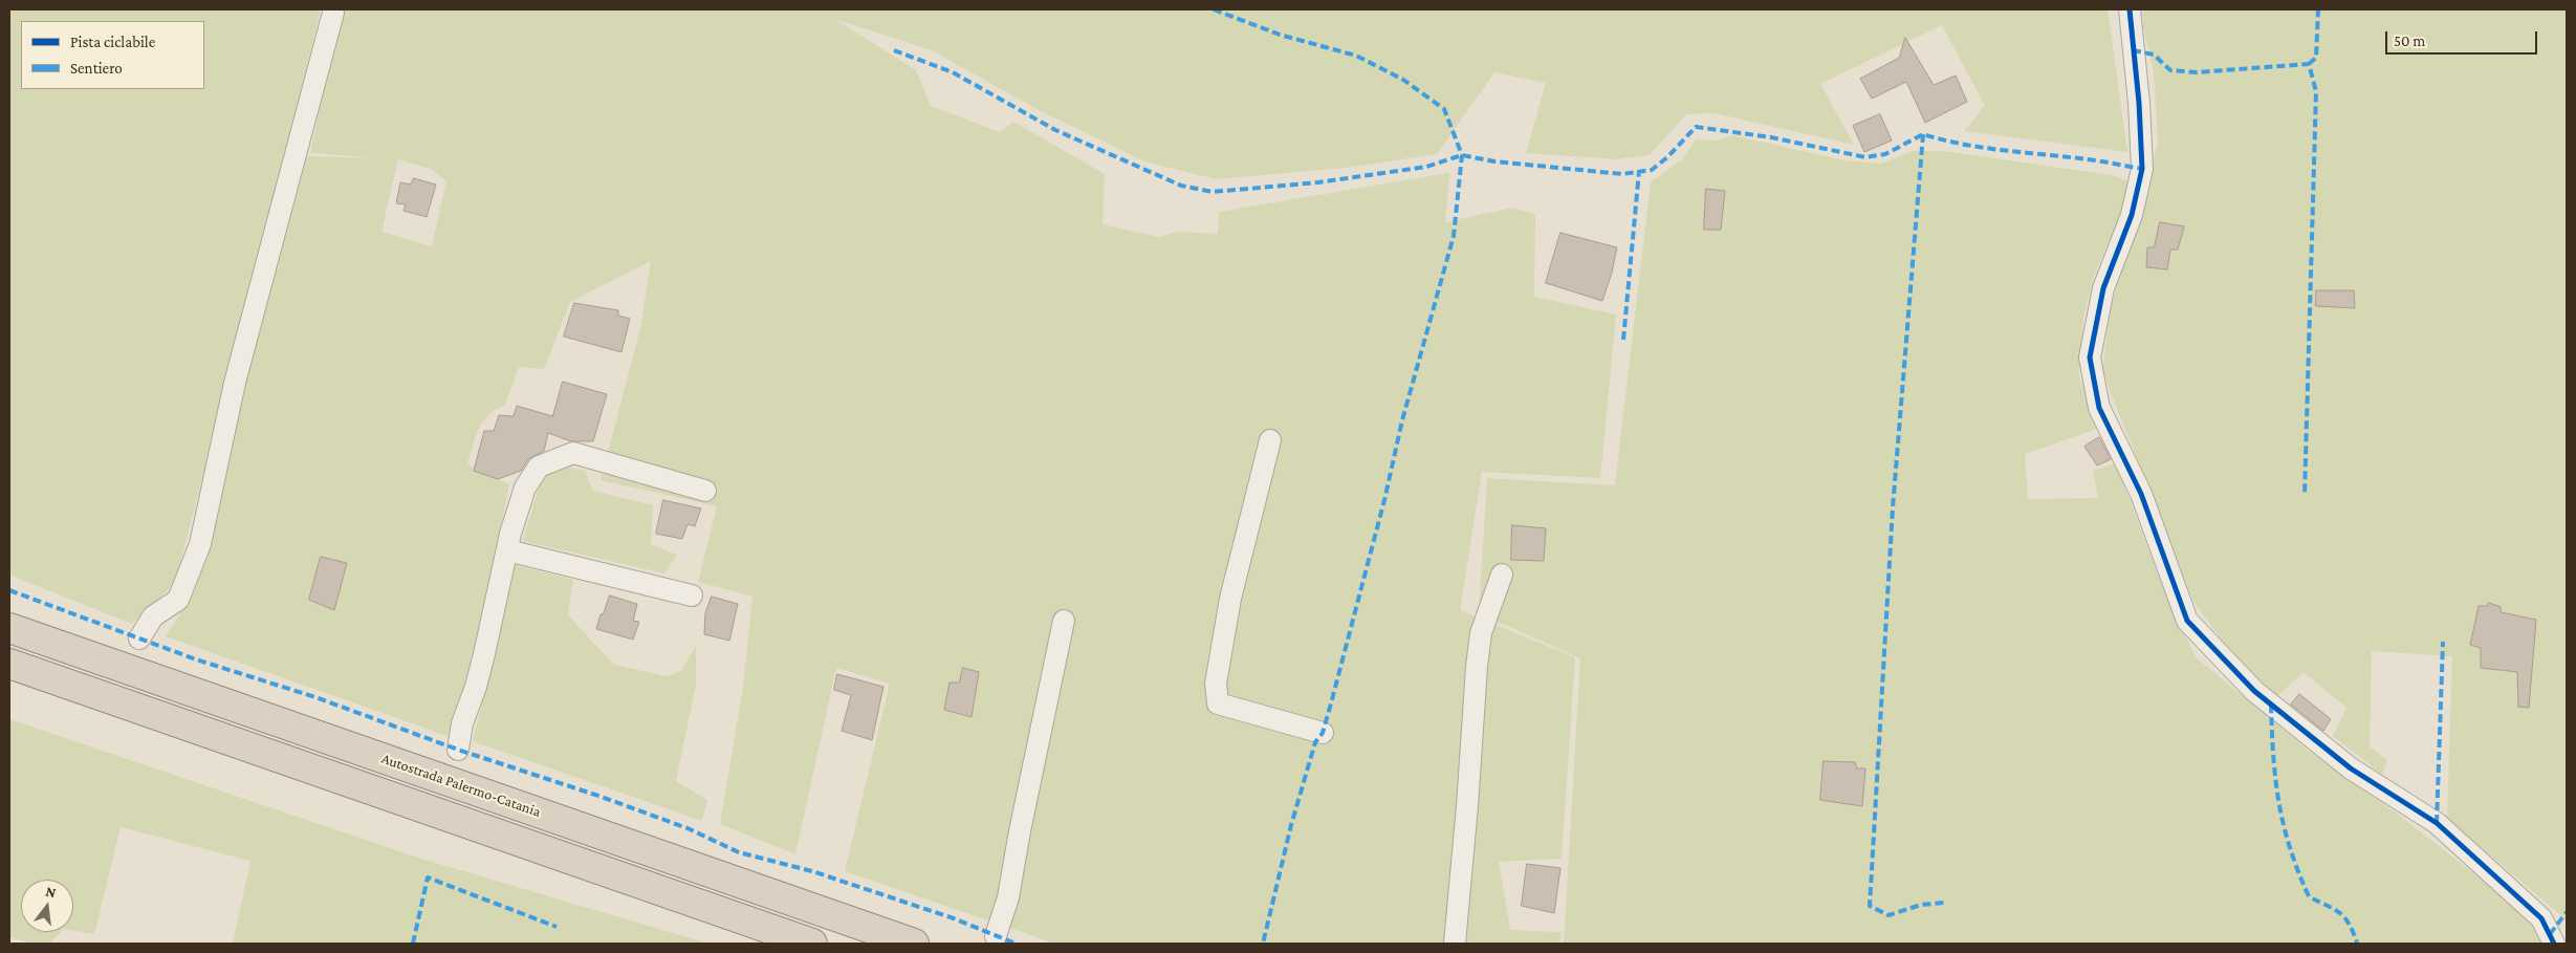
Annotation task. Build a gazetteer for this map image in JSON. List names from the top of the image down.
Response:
{
  "streets": {
    "highway": ["Autostrada Palermo-Catania"]
  },
  "legend": ["Pista ciclabile", "Sentiero"],
  "scale_bar": "50 m",
  "north": "top"
}
